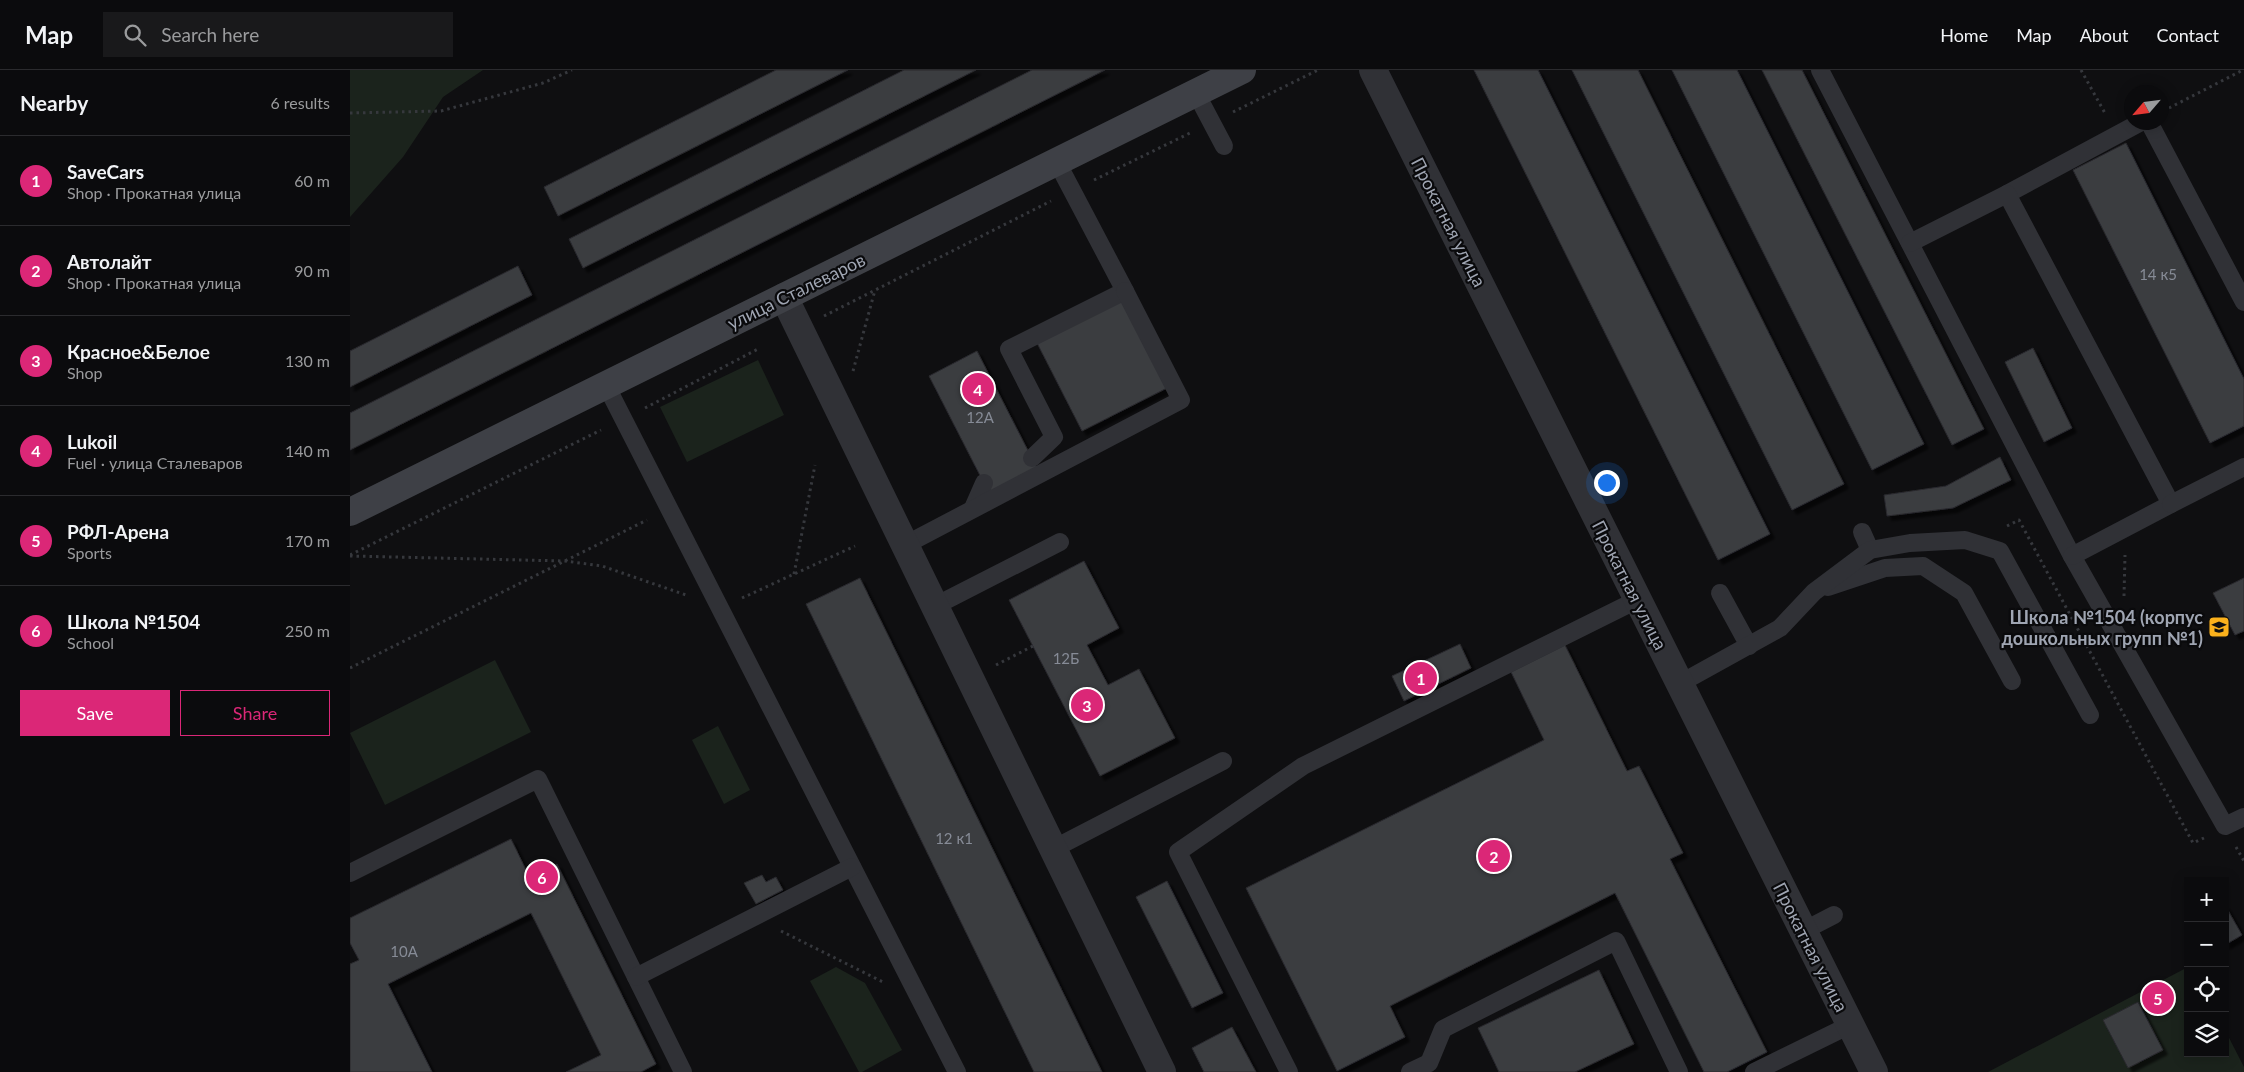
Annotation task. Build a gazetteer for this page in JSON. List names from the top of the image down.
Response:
{
  "streets": {
    "main road": ["улица Сталеваров"],
    "street": ["Прокатная улица"]
  },
  "places": {
    "school or university": ["Школа №1504 (корпус дошкольных групп №1)"]
  },
  "house_numbers": [
    "14 к5",
    "12А",
    "12Б",
    "12 к1",
    "10А"
  ],
  "north": "bottom left",
  "page": {
    "header": "Map",
    "search": "Search here",
    "nav": [
      "Home",
      "Map",
      "About",
      "Contact"
    ],
    "heading": ["Nearby", "6 results"],
    "list": [
      {
        "mark": "1",
        "name": "SaveCars",
        "note": "Shop · Прокатная улица",
        "value": "60 m"
      },
      {
        "mark": "2",
        "name": "Автолайт",
        "note": "Shop · Прокатная улица",
        "value": "90 m"
      },
      {
        "mark": "3",
        "name": "Красное&Белое",
        "note": "Shop",
        "value": "130 m"
      },
      {
        "mark": "4",
        "name": "Lukoil",
        "note": "Fuel · улица Сталеваров",
        "value": "140 m"
      },
      {
        "mark": "5",
        "name": "РФЛ-Арена",
        "note": "Sports",
        "value": "170 m"
      },
      {
        "mark": "6",
        "name": "Школа №1504",
        "note": "School",
        "value": "250 m"
      }
    ],
    "pins": [
      "4",
      "1",
      "3",
      "2",
      "6",
      "5"
    ],
    "buttons": ["Save", "Share"],
    "map_buttons": ["+", "−"]
  }
}
